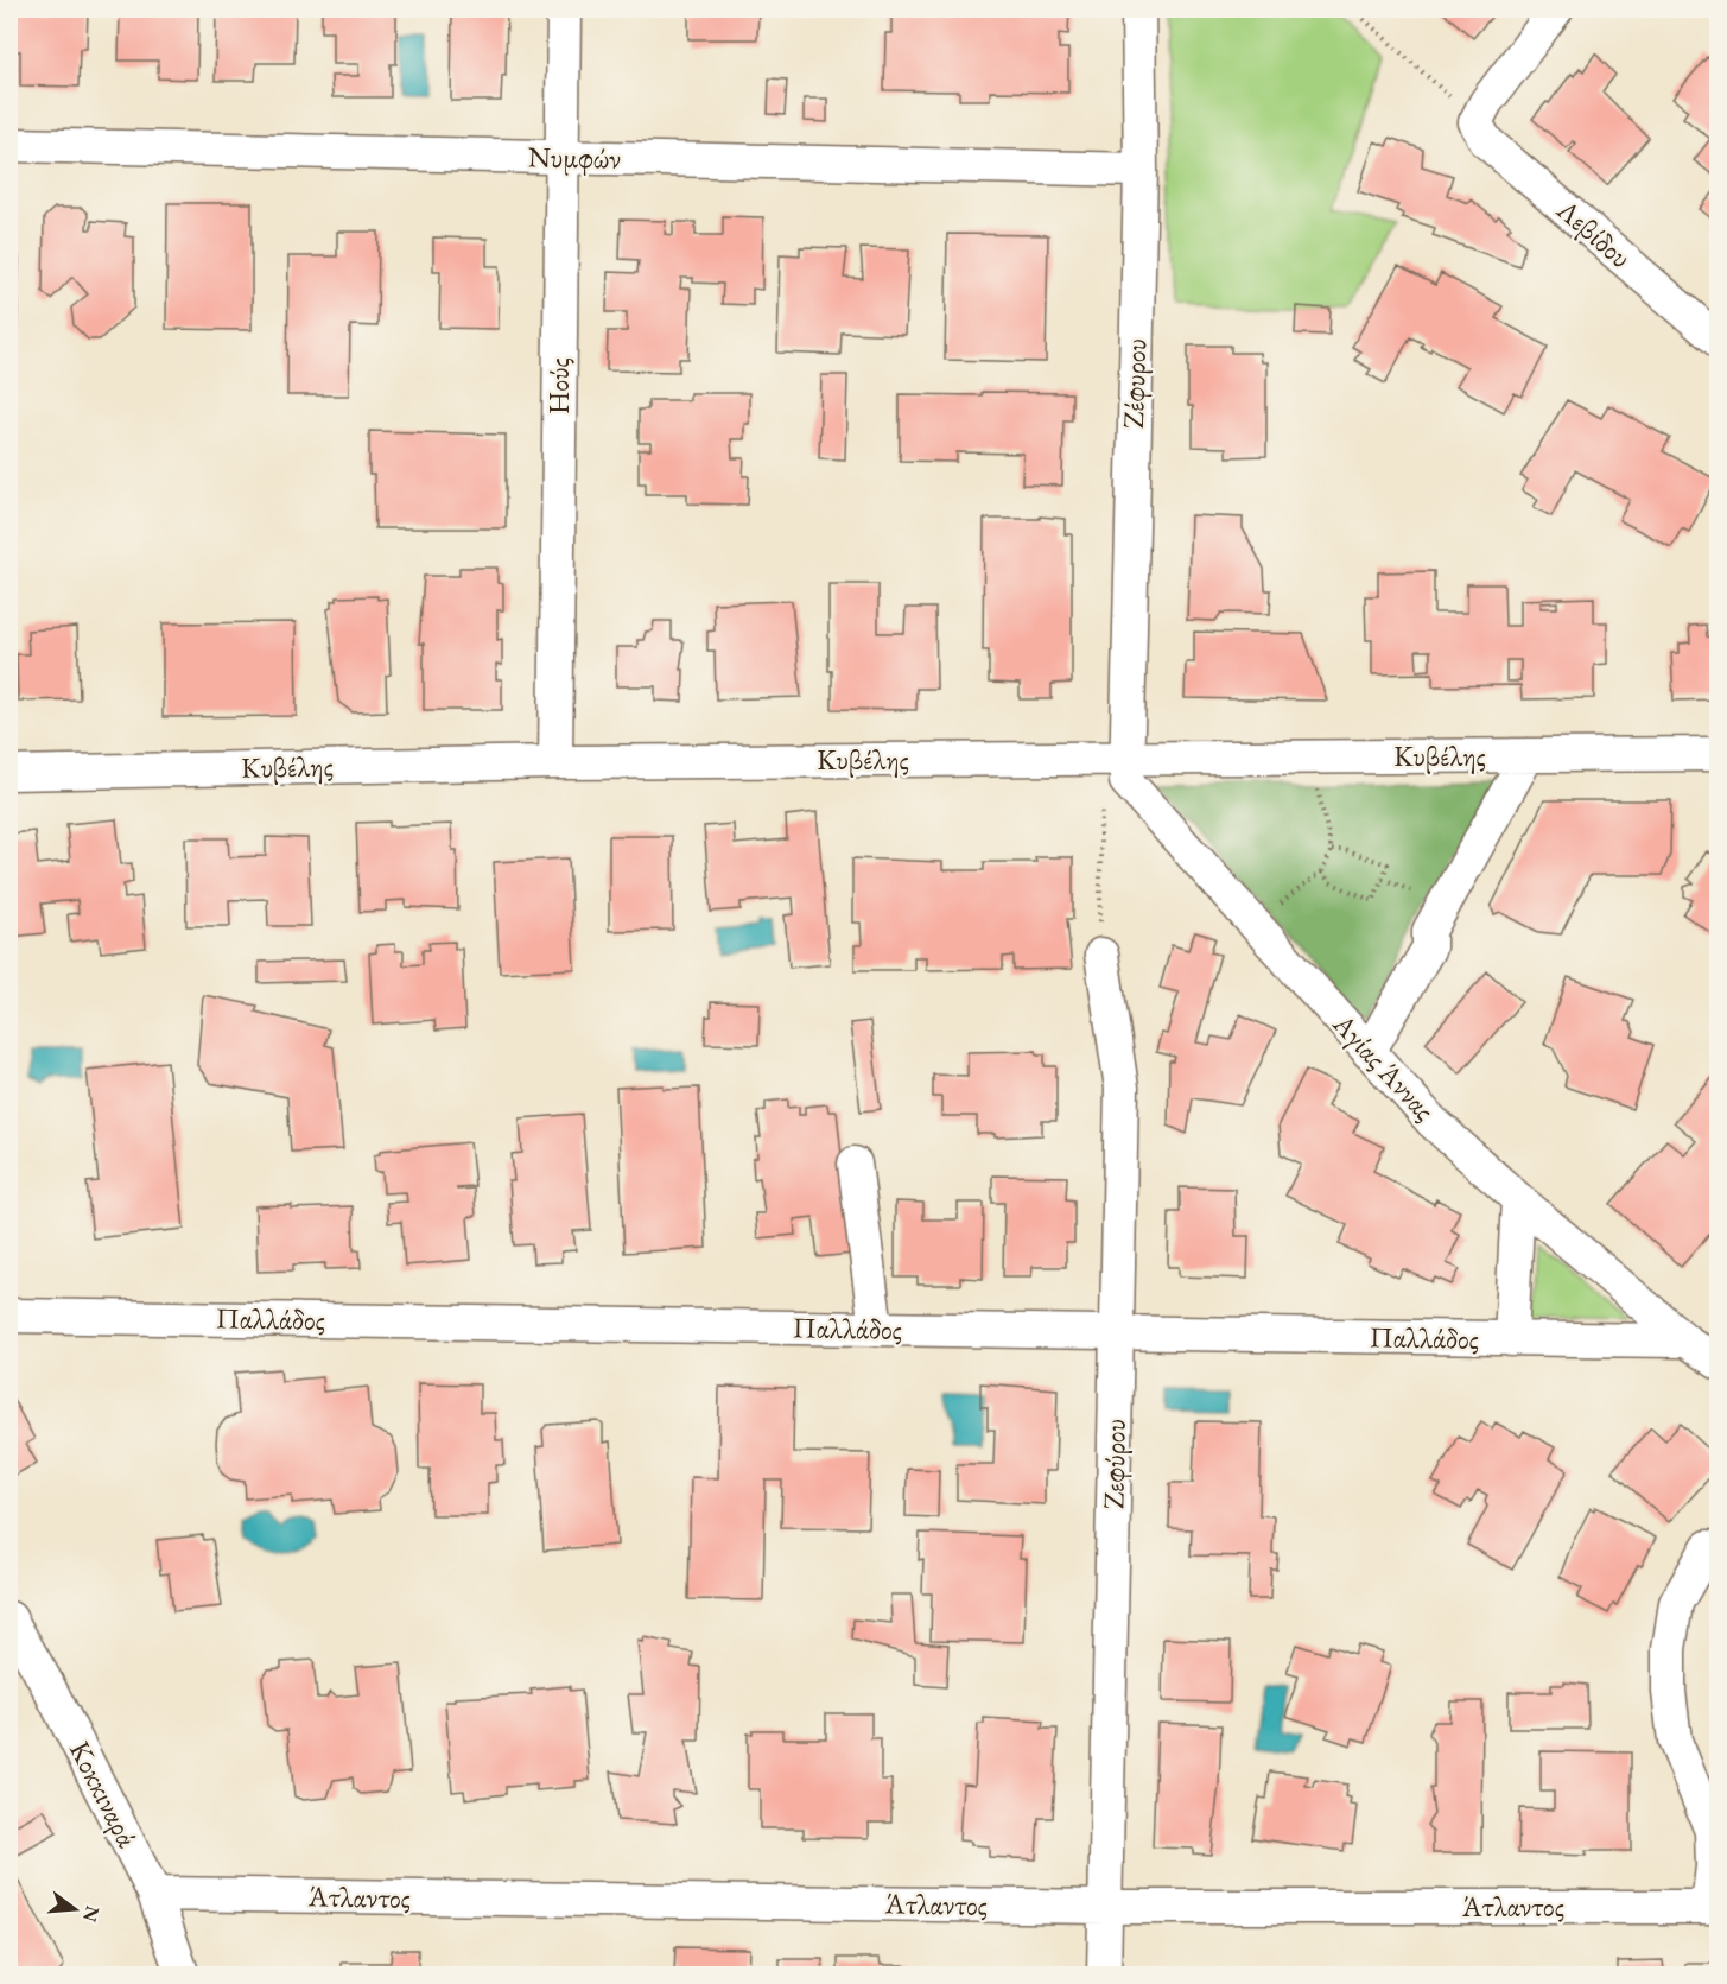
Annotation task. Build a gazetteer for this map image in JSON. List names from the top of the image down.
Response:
{
  "streets": {
    "street": [
      "Νυμφών",
      "Λεβίδου",
      "Ζέφυρου",
      "Ηούς",
      "Κυβέλης",
      "Αγίας Άννας",
      "Παλλάδος",
      "Ζεφύρου",
      "Κοκκιναρά",
      "Άτλαντος"
    ]
  },
  "crossings": [
    ["Νυμφών", "Ζέφυρου"],
    ["Νυμφών", "Ηούς"],
    ["Ζέφυρου", "Κυβέλης"],
    ["Ζέφυρου", "Αγίας Άννας"],
    ["Ηούς", "Κυβέλης"],
    ["Κυβέλης", "Αγίας Άννας"],
    ["Αγίας Άννας", "Παλλάδος"],
    ["Παλλάδος", "Ζεφύρου"],
    ["Ζεφύρου", "Άτλαντος"],
    ["Κοκκιναρά", "Άτλαντος"]
  ],
  "north": "right"
}
